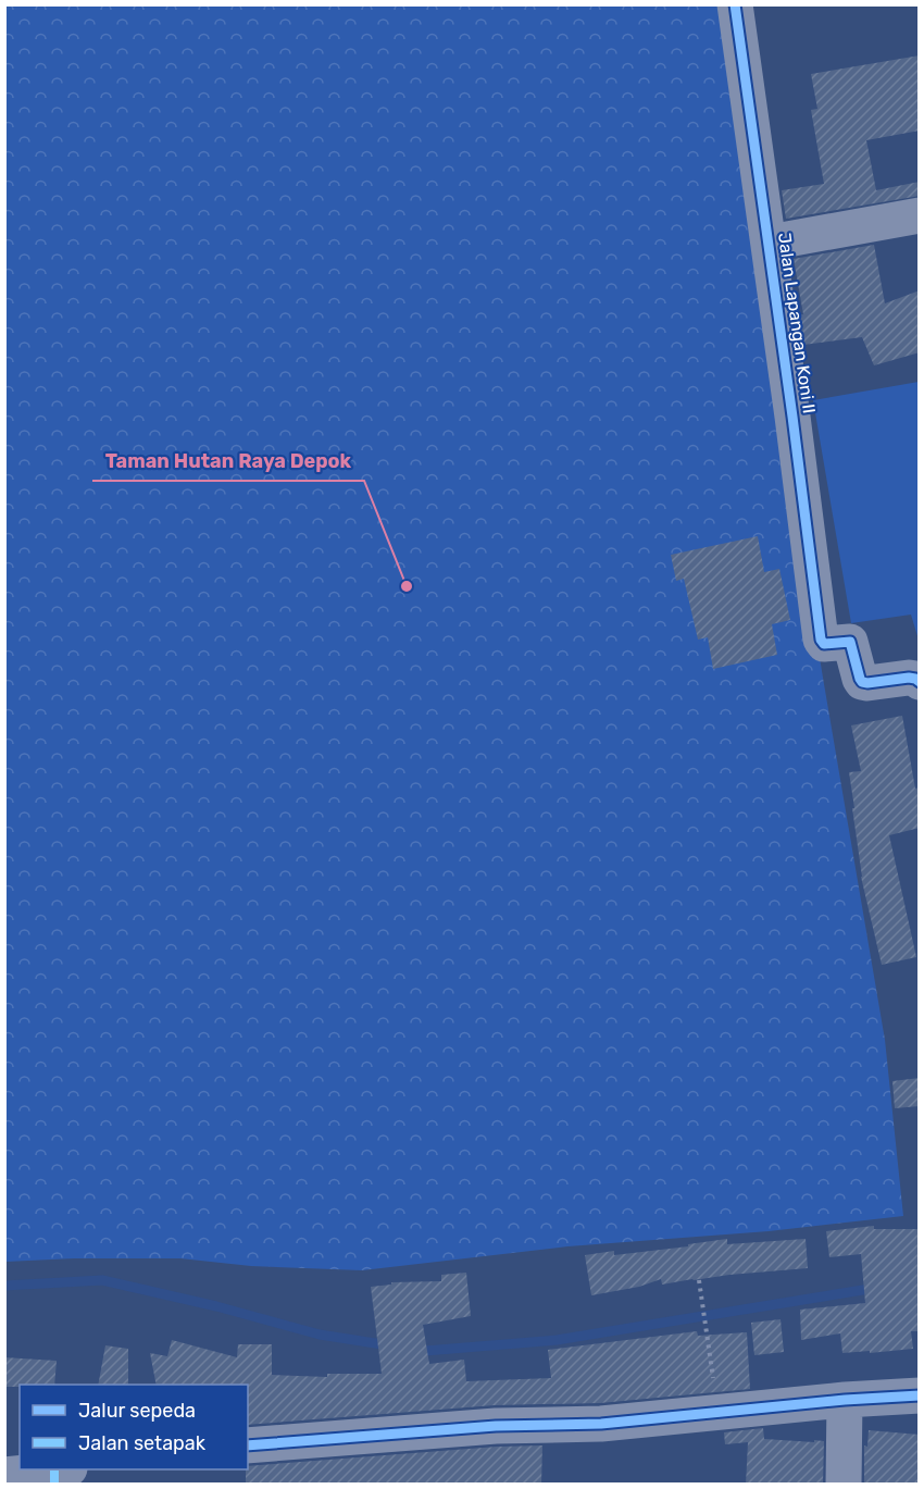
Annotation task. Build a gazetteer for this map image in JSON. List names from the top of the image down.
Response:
{
  "streets": {
    "street": ["Jalan Lapangan Koni II"]
  },
  "places": ["Taman Hutan Raya Depok"],
  "legend": ["Jalur sepeda", "Jalan setapak"]
}
